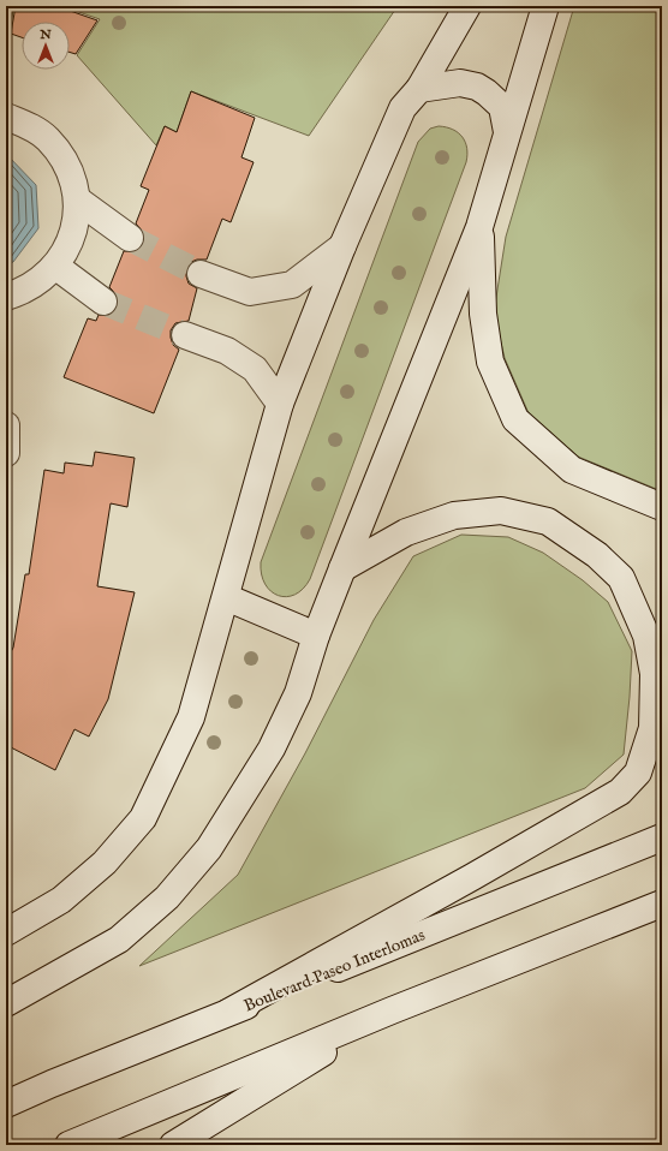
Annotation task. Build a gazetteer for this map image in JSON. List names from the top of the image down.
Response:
{
  "streets": {
    "main road": ["Boulevard Paseo Interlomas"]
  },
  "north": "top"
}
